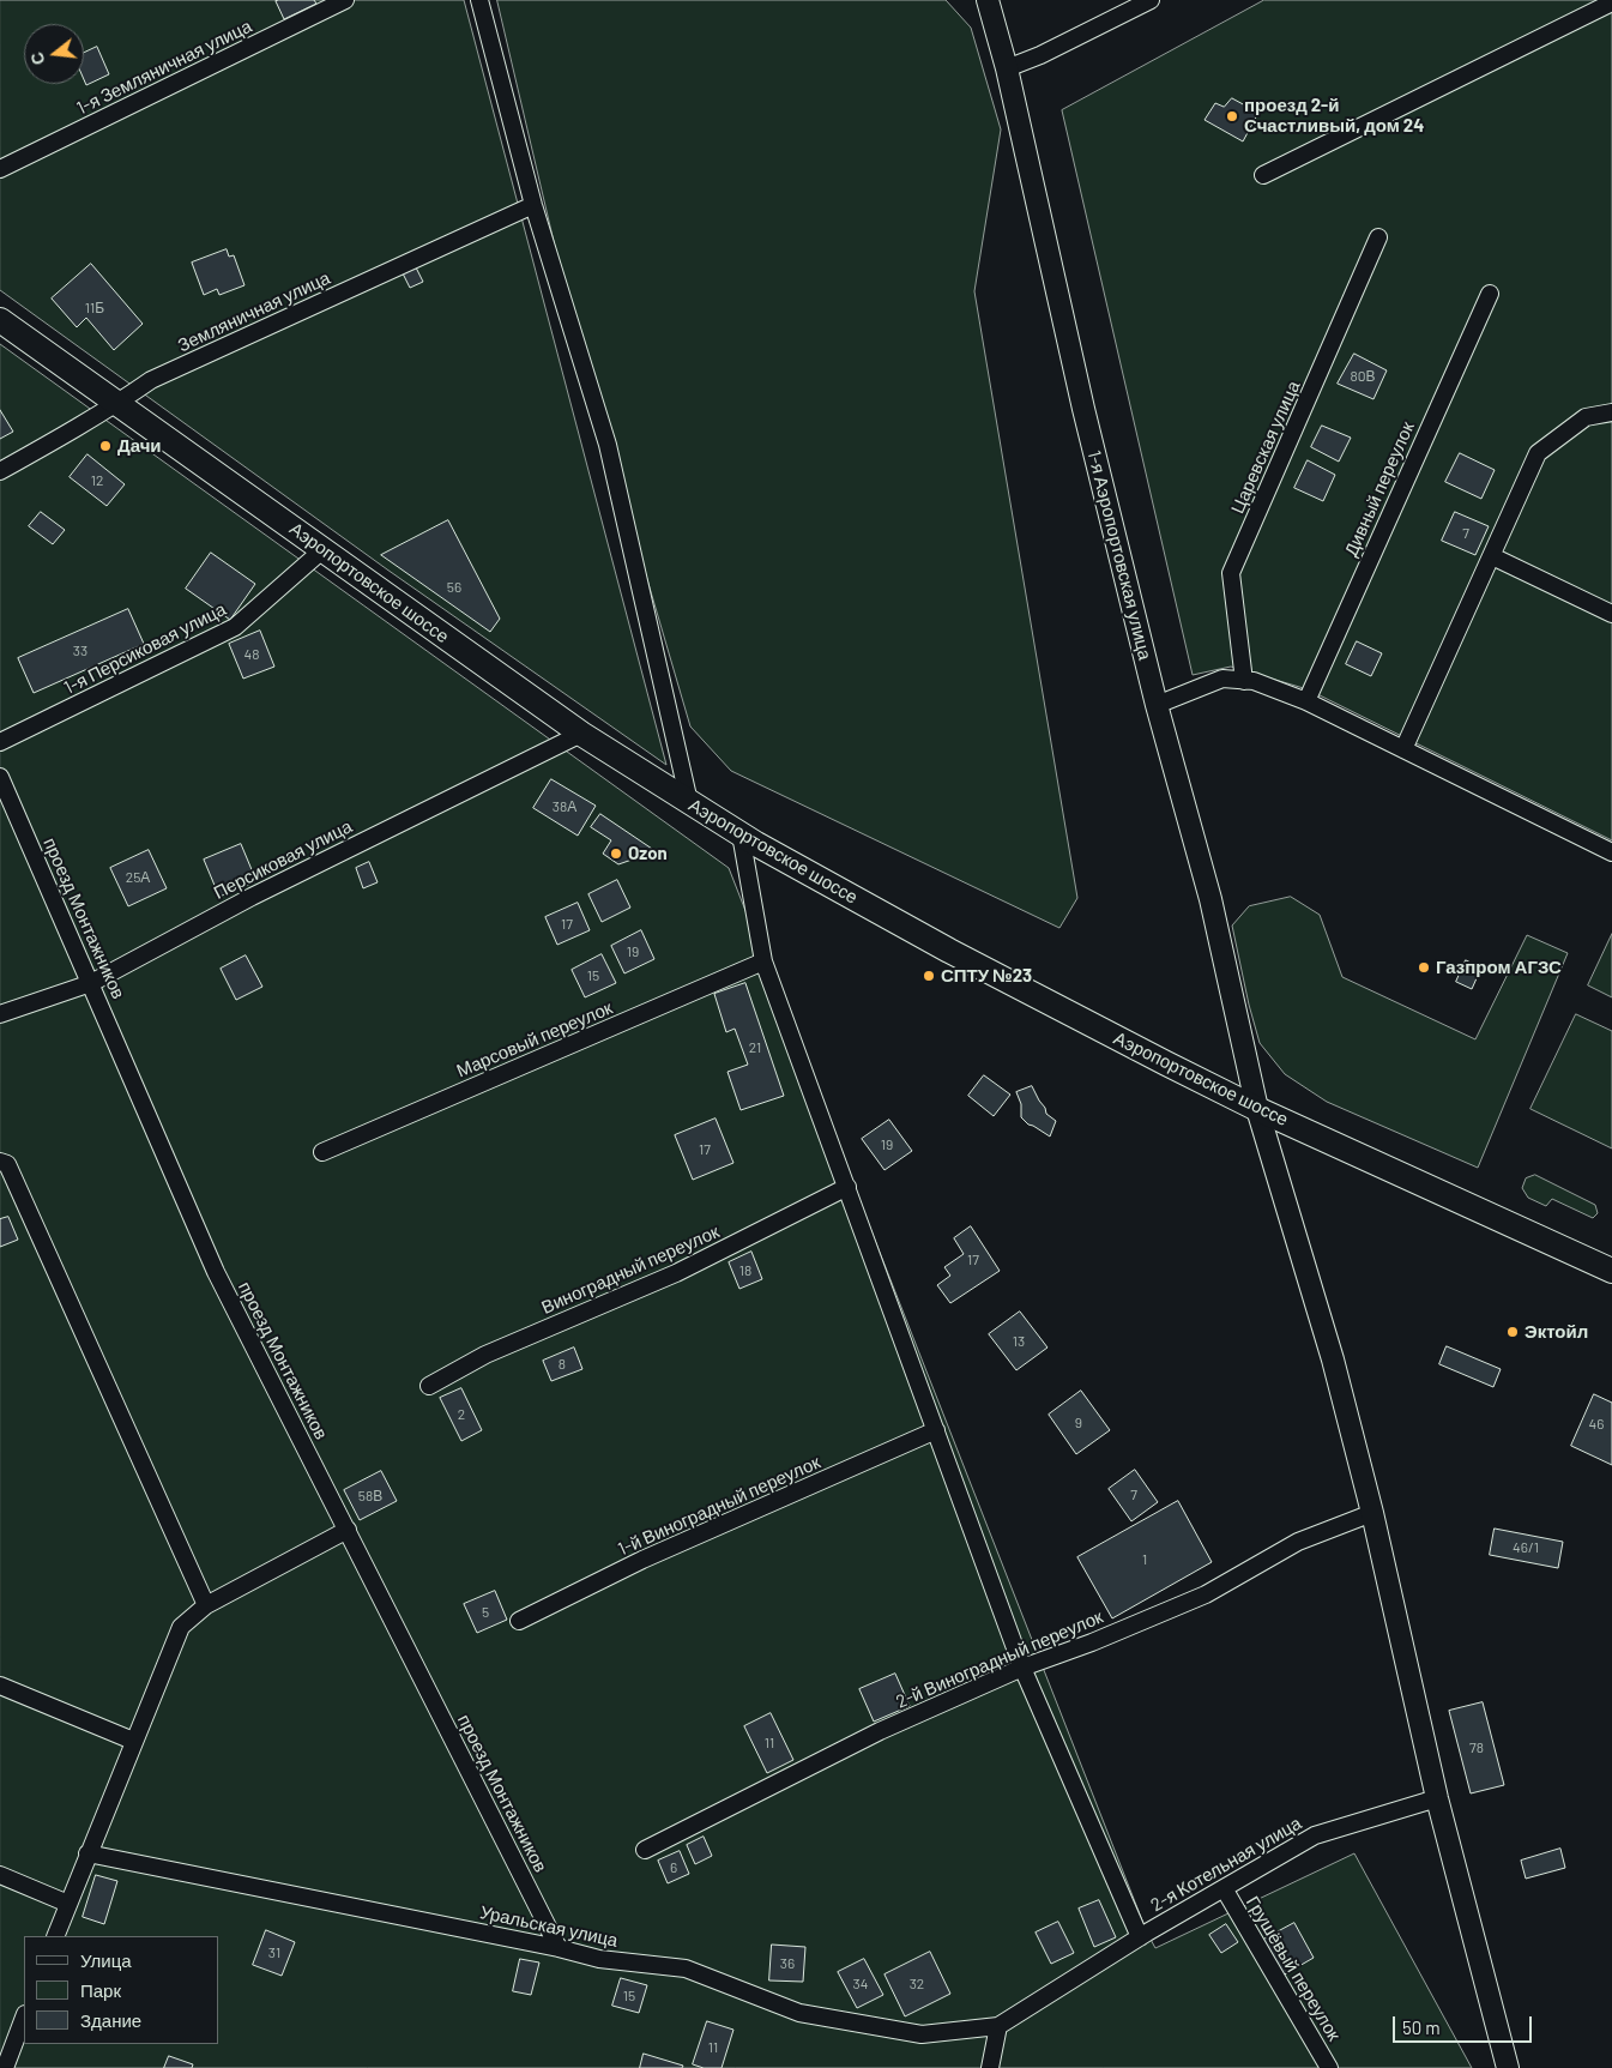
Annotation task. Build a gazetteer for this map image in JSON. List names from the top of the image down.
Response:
{
  "streets": {
    "main road": ["Аэропортовское шоссе"],
    "street": [
      "1-я Земляничная улица",
      "Земляничная улица",
      "Царевская улица",
      "Дивный переулок",
      "1-я Аэропортовская улица",
      "1-я Персиковая улица",
      "Персиковая улица",
      "проезд Монтажников",
      "Марсовый переулок",
      "Виноградный переулок",
      "1-й Виноградный переулок",
      "2-й Виноградный переулок",
      "2-я Котельная улица",
      "Уральская улица",
      "Грушёвый переулок"
    ]
  },
  "crossings": [
    ["Земляничная улица", "Аэропортовское шоссе"],
    ["1-я Аэропортовская улица", "Аэропортовское шоссе"],
    ["1-я Аэропортовская улица", "2-й Виноградный переулок"],
    ["1-я Аэропортовская улица", "2-я Котельная улица"],
    ["Аэропортовское шоссе", "1-я Персиковая улица"],
    ["Аэропортовское шоссе", "Персиковая улица"],
    ["Персиковая улица", "проезд Монтажников"],
    ["проезд Монтажников", "Уральская улица"],
    ["2-я Котельная улица", "Уральская улица"],
    ["2-я Котельная улица", "Грушёвый переулок"]
  ],
  "places": [
    "проезд 2-й Счастливый, дом 24",
    "Дачи",
    "Ozon",
    "Газпром АГЗС",
    "СПТУ №23",
    "Эктойл"
  ],
  "house_numbers": [
    "11Б",
    "80В",
    "12",
    "7",
    "56",
    "33",
    "48",
    "38А",
    "25А",
    "17",
    "19",
    "15",
    "21",
    "19",
    "17",
    "17",
    "18",
    "13",
    "8",
    "2",
    "9",
    "46",
    "7",
    "58В",
    "46/1",
    "1",
    "5",
    "11",
    "78",
    "6",
    "31",
    "36",
    "34",
    "32",
    "15",
    "11"
  ],
  "legend": ["Улица", "Парк", "Здание"],
  "scale_bar": "50 m",
  "north": "left"
}
